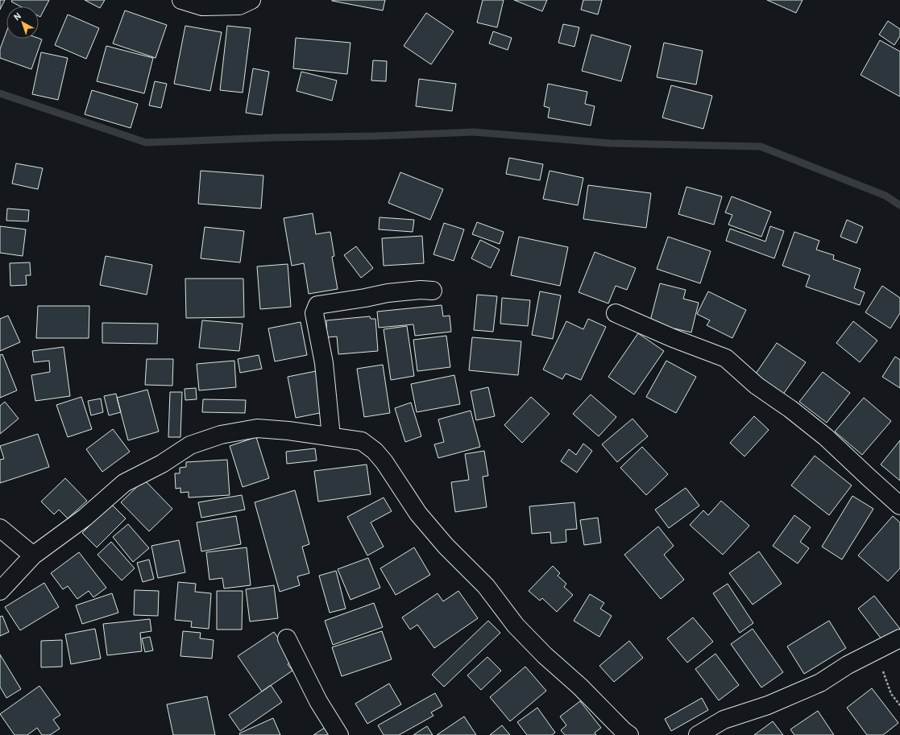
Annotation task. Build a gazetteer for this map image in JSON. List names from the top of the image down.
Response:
{
  "north": "top left"
}
